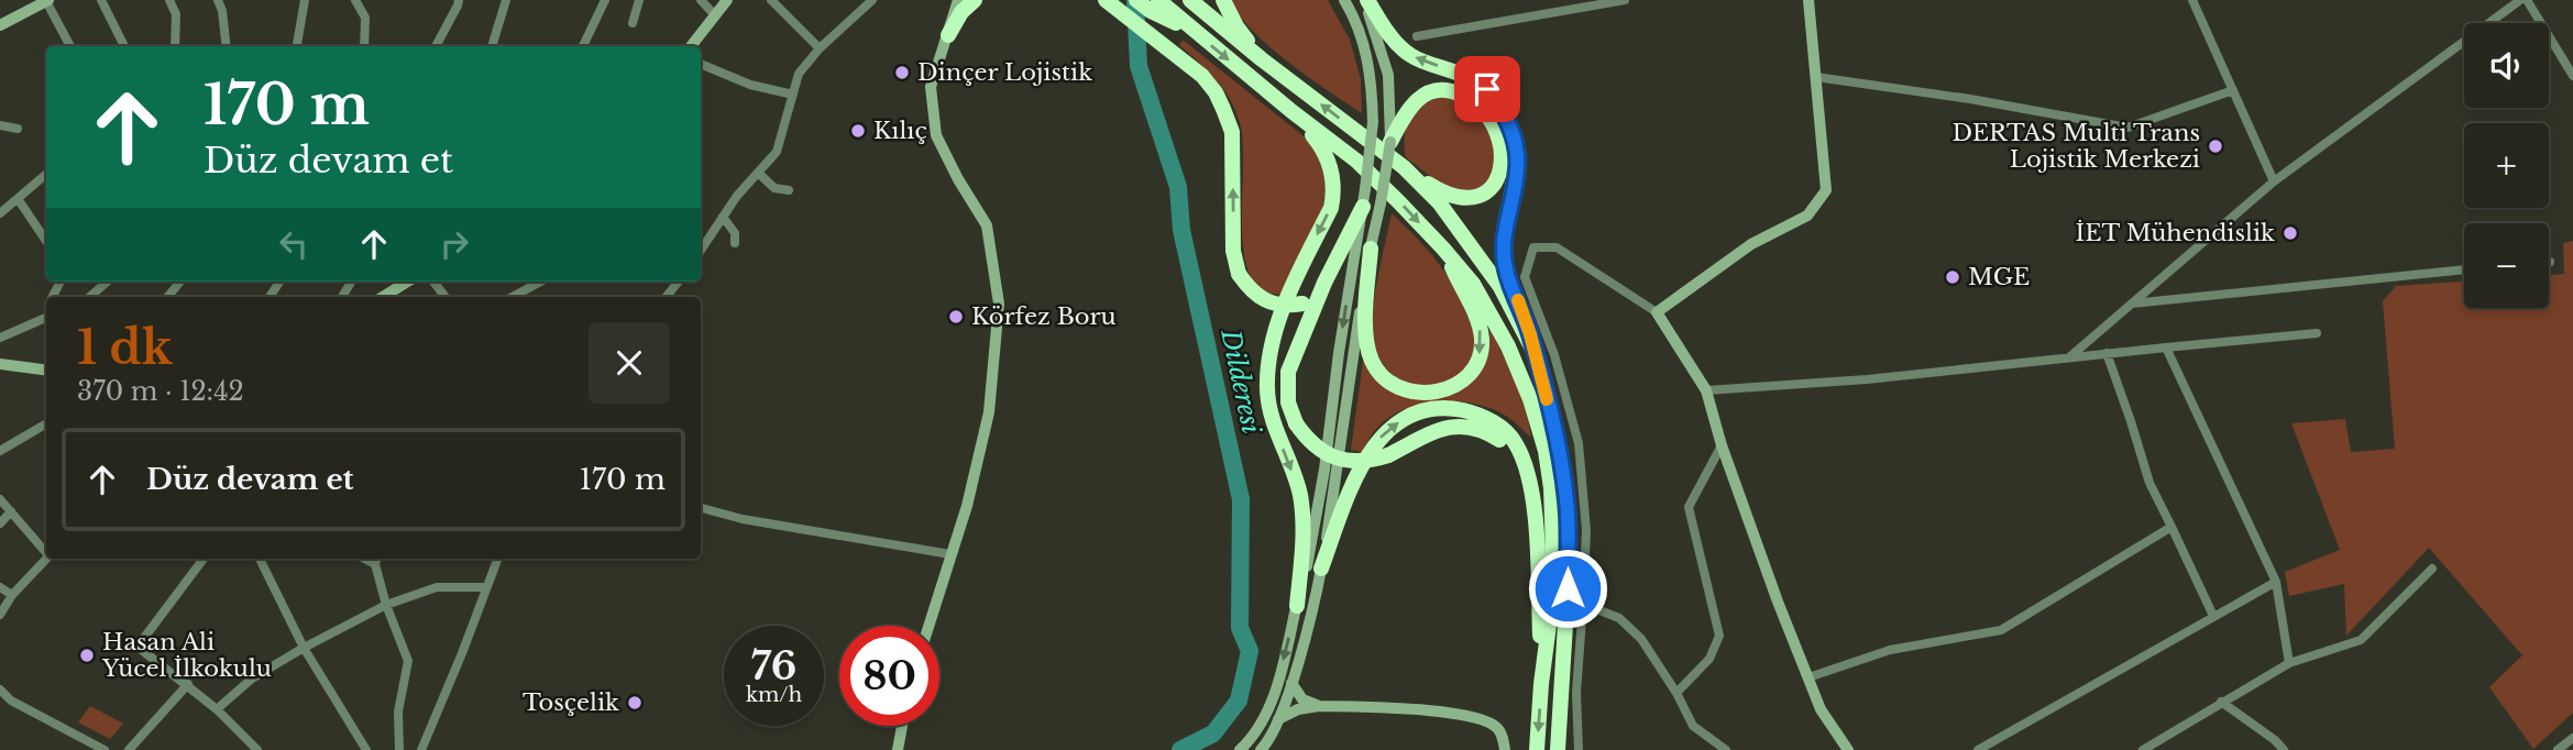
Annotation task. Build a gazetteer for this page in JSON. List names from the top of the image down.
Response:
{
  "water": ["Dilderesi"],
  "places": [
    "Dinçer Lojistik",
    "Kılıç",
    "DERTAS Multi Trans Lojistik Merkezi",
    "İET Mühendislik",
    "MGE",
    "Körfez Boru",
    "Hasan Ali Yücel İlkokulu",
    "Tosçelik"
  ],
  "page": {
    "map_buttons": ["+", "−"],
    "turn": ["170 m", "Düz devam et"],
    "heading": ["1 dk", "370 m · 12:42"],
    "list": [
      {
        "name": "Düz devam et",
        "value": "170 m"
      }
    ],
    "speed": "76 km/h",
    "limit": "80"
  }
}
